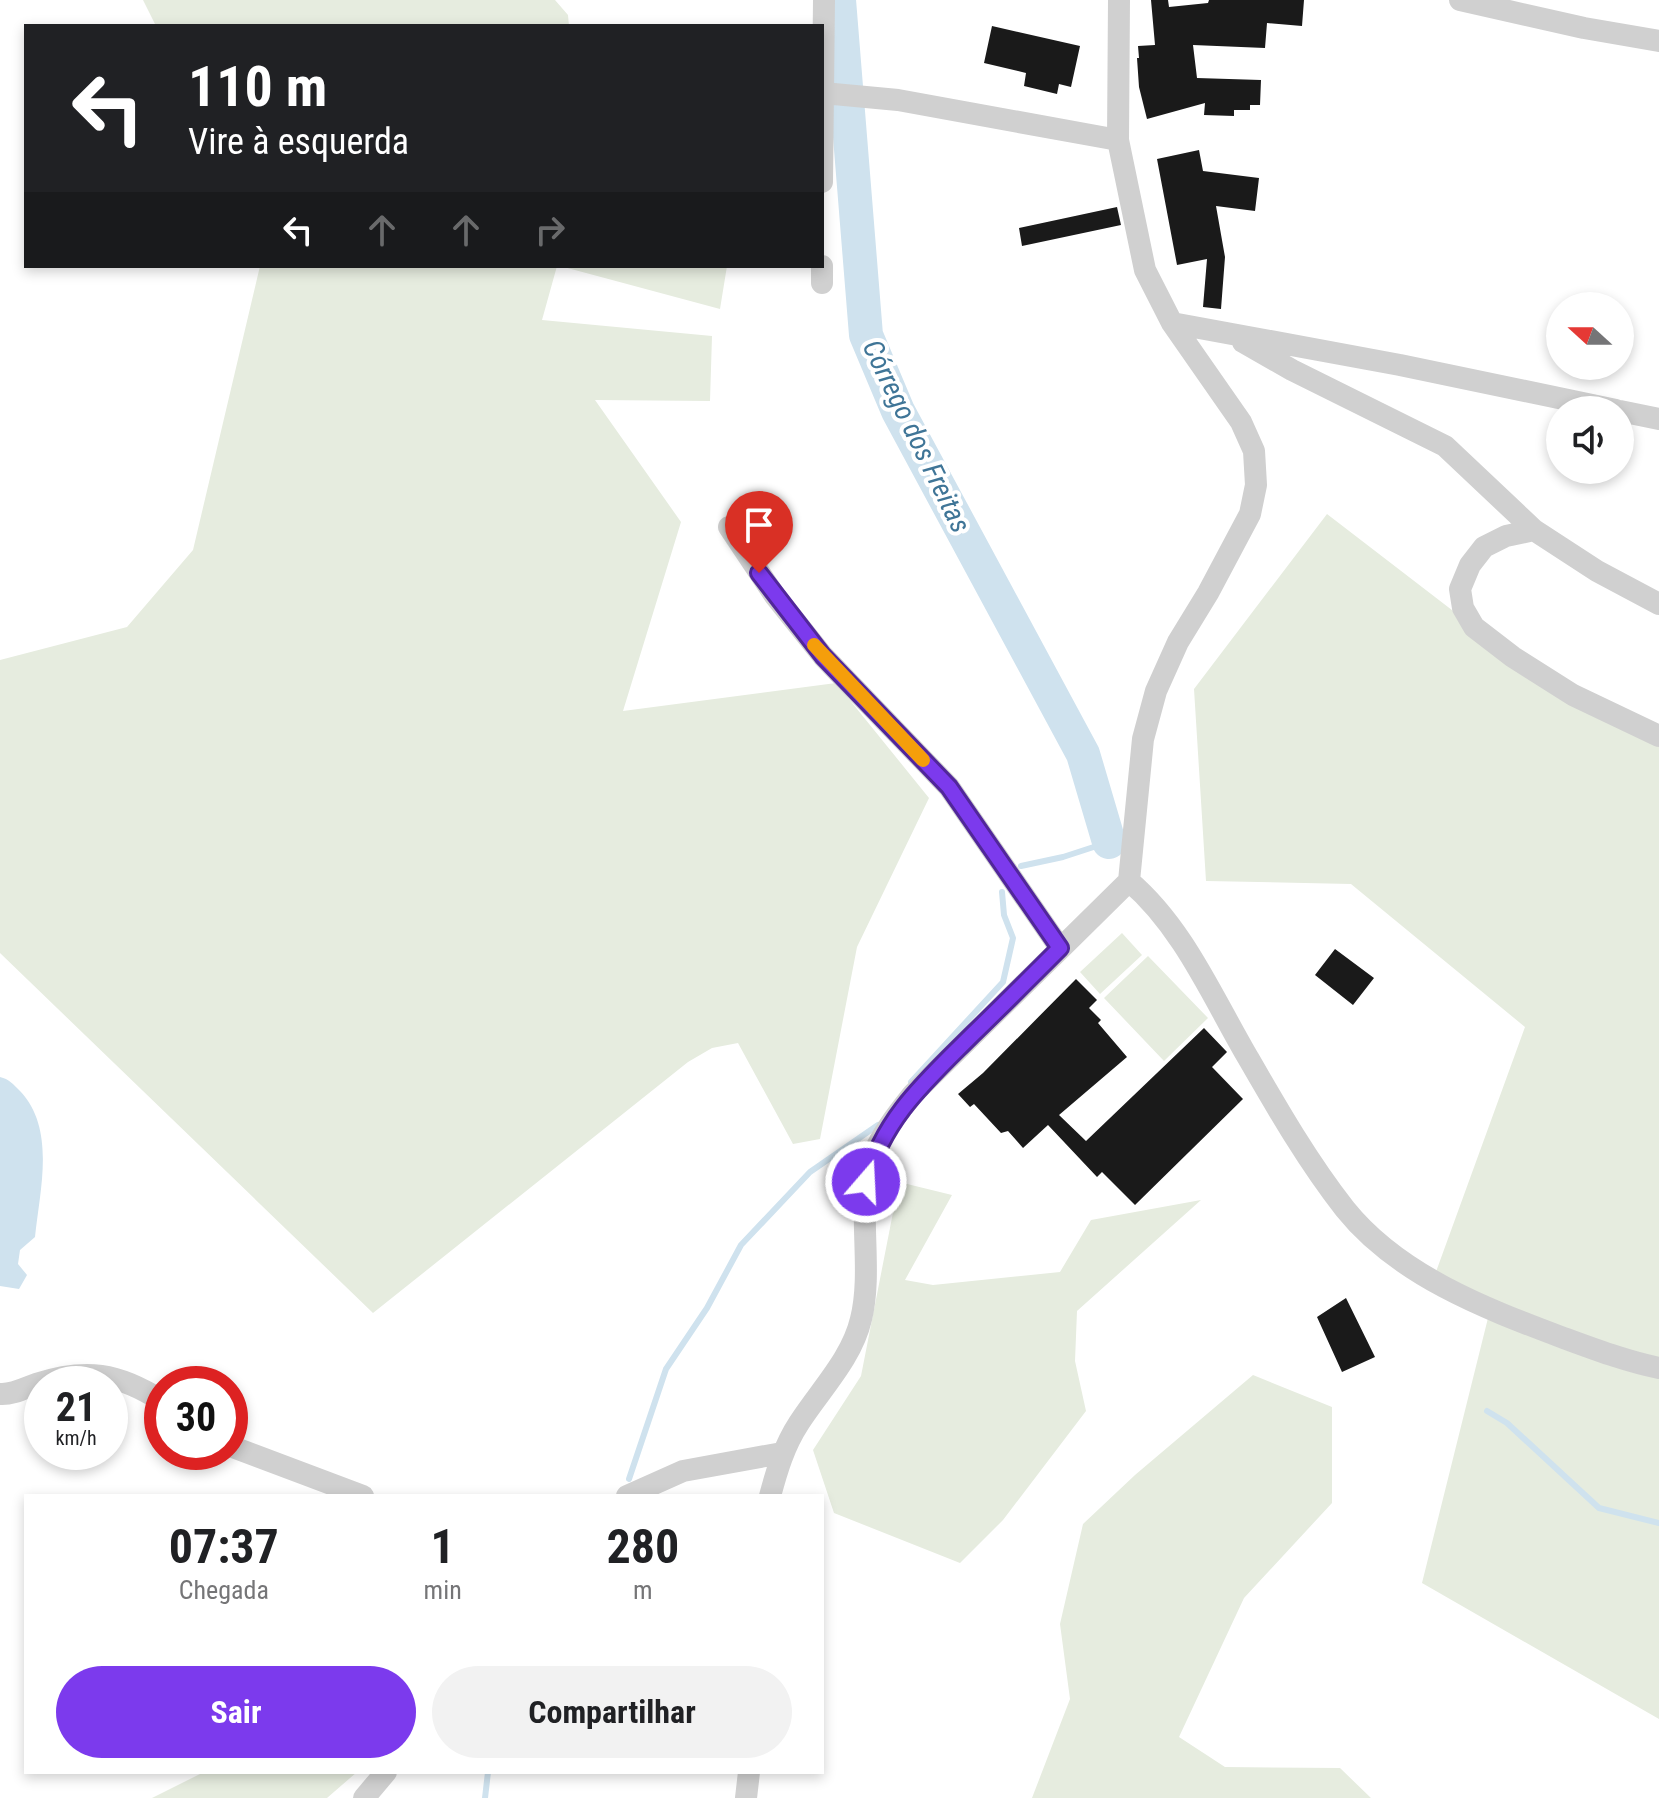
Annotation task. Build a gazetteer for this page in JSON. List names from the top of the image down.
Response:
{
  "water": ["Córrego dos Freitas"],
  "north": "left",
  "page": {
    "turn": ["110 m", "Vire à esquerda"],
    "speed": "21 km/h",
    "limit": "30",
    "eta": [
      "07:37",
      "Chegada",
      "1",
      "min",
      "280",
      "m"
    ],
    "buttons": ["Sair", "Compartilhar"]
  }
}
